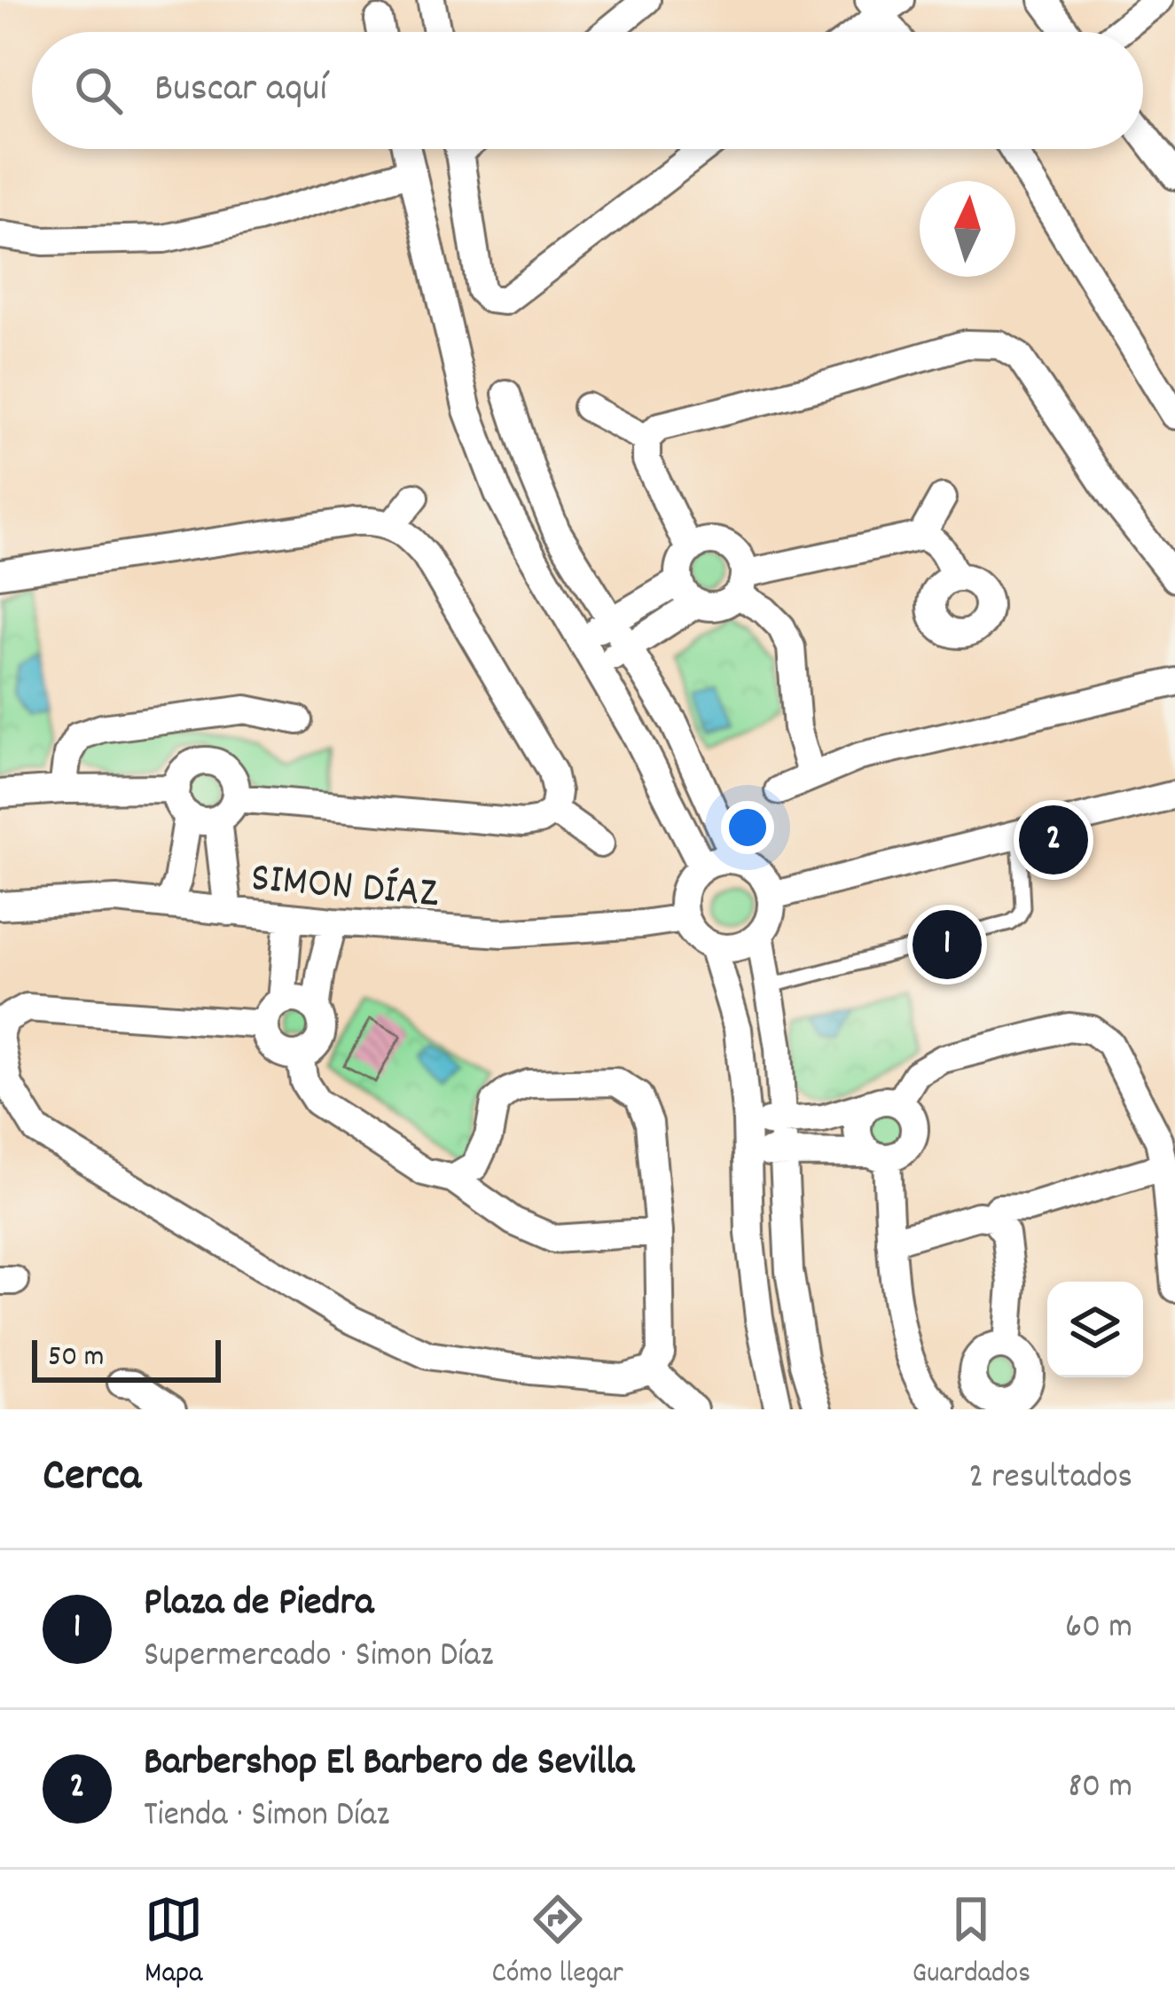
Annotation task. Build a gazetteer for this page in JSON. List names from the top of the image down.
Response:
{
  "streets": {
    "street": ["SIMON DÍAZ"]
  },
  "scale_bar": "50 m",
  "north": "top",
  "page": {
    "search": "Buscar aquí",
    "pins": ["2", "1"],
    "scale": "50 m",
    "heading": ["Cerca", "2 resultados"],
    "list": [
      {
        "mark": "1",
        "name": "Plaza de Piedra",
        "note": "Supermercado · Simon Díaz",
        "value": "60 m"
      },
      {
        "mark": "2",
        "name": "Barbershop El Barbero de Sevilla",
        "note": "Tienda · Simon Díaz",
        "value": "80 m"
      }
    ],
    "nav": ["Mapa", "Cómo llegar", "Guardados"]
  }
}
